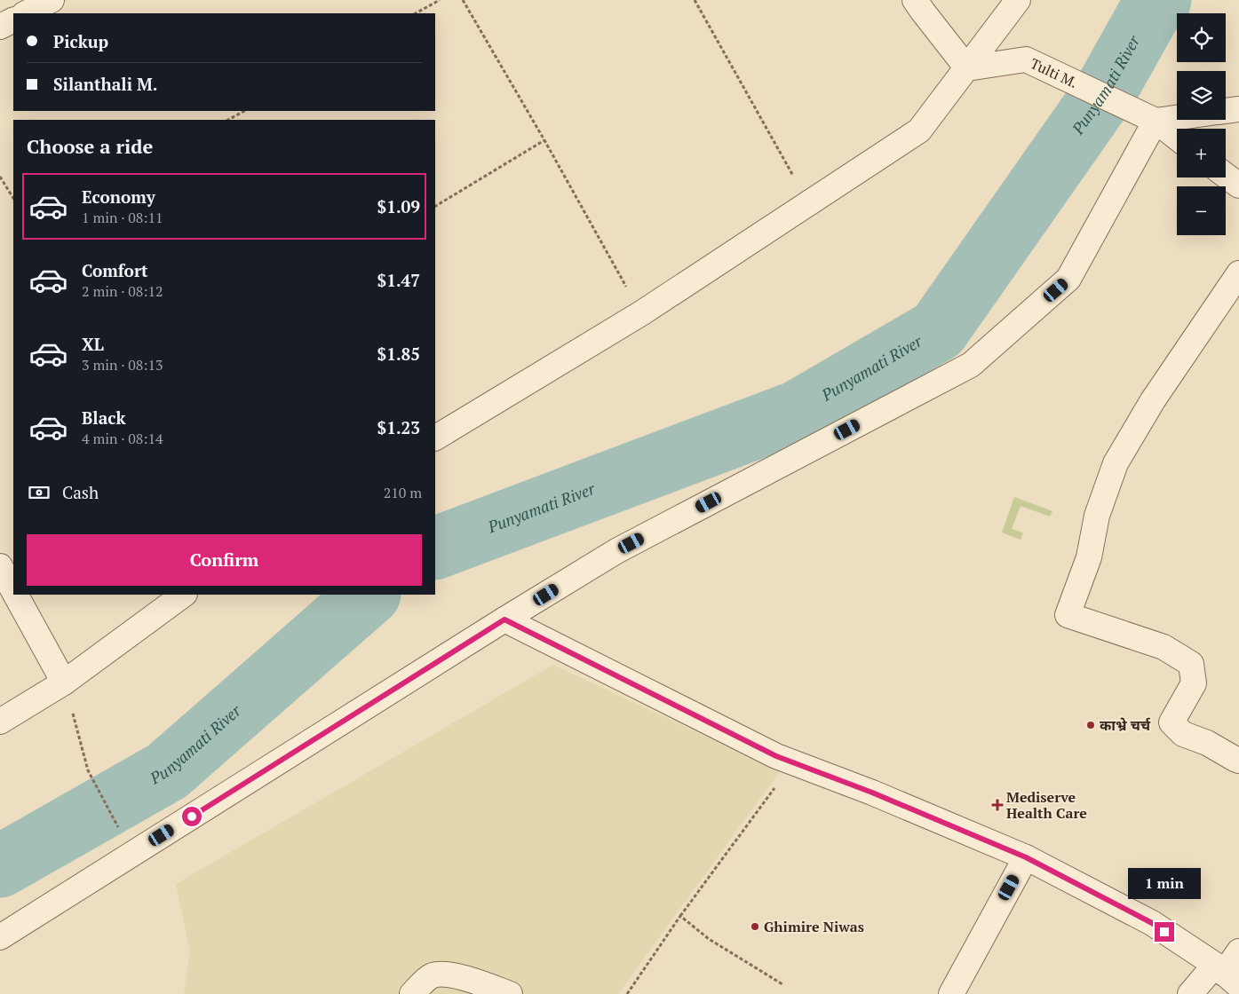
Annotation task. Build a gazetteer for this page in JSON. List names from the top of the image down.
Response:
{
  "streets": {
    "street": ["Tulti M."]
  },
  "water": ["Punyamati River"],
  "places": {
    "other": ["काभ्रे चर्च", "Ghimire Niwas"],
    "health": ["Mediserve Health Care"]
  },
  "page": {
    "map_buttons": ["+", "−"],
    "banner": ["Pickup", "Silanthali M."],
    "heading": "Choose a ride",
    "list": [
      {
        "name": "Economy",
        "note": "1 min · 08:11",
        "value": "$1.09"
      },
      {
        "name": "Comfort",
        "note": "2 min · 08:12",
        "value": "$1.47"
      },
      {
        "name": "XL",
        "note": "3 min · 08:13",
        "value": "$1.85"
      },
      {
        "name": "Black",
        "note": "4 min · 08:14",
        "value": "$1.23"
      }
    ],
    "pay": ["Cash", "210 m"],
    "buttons": "Confirm",
    "bubble": "1 min"
  }
}
